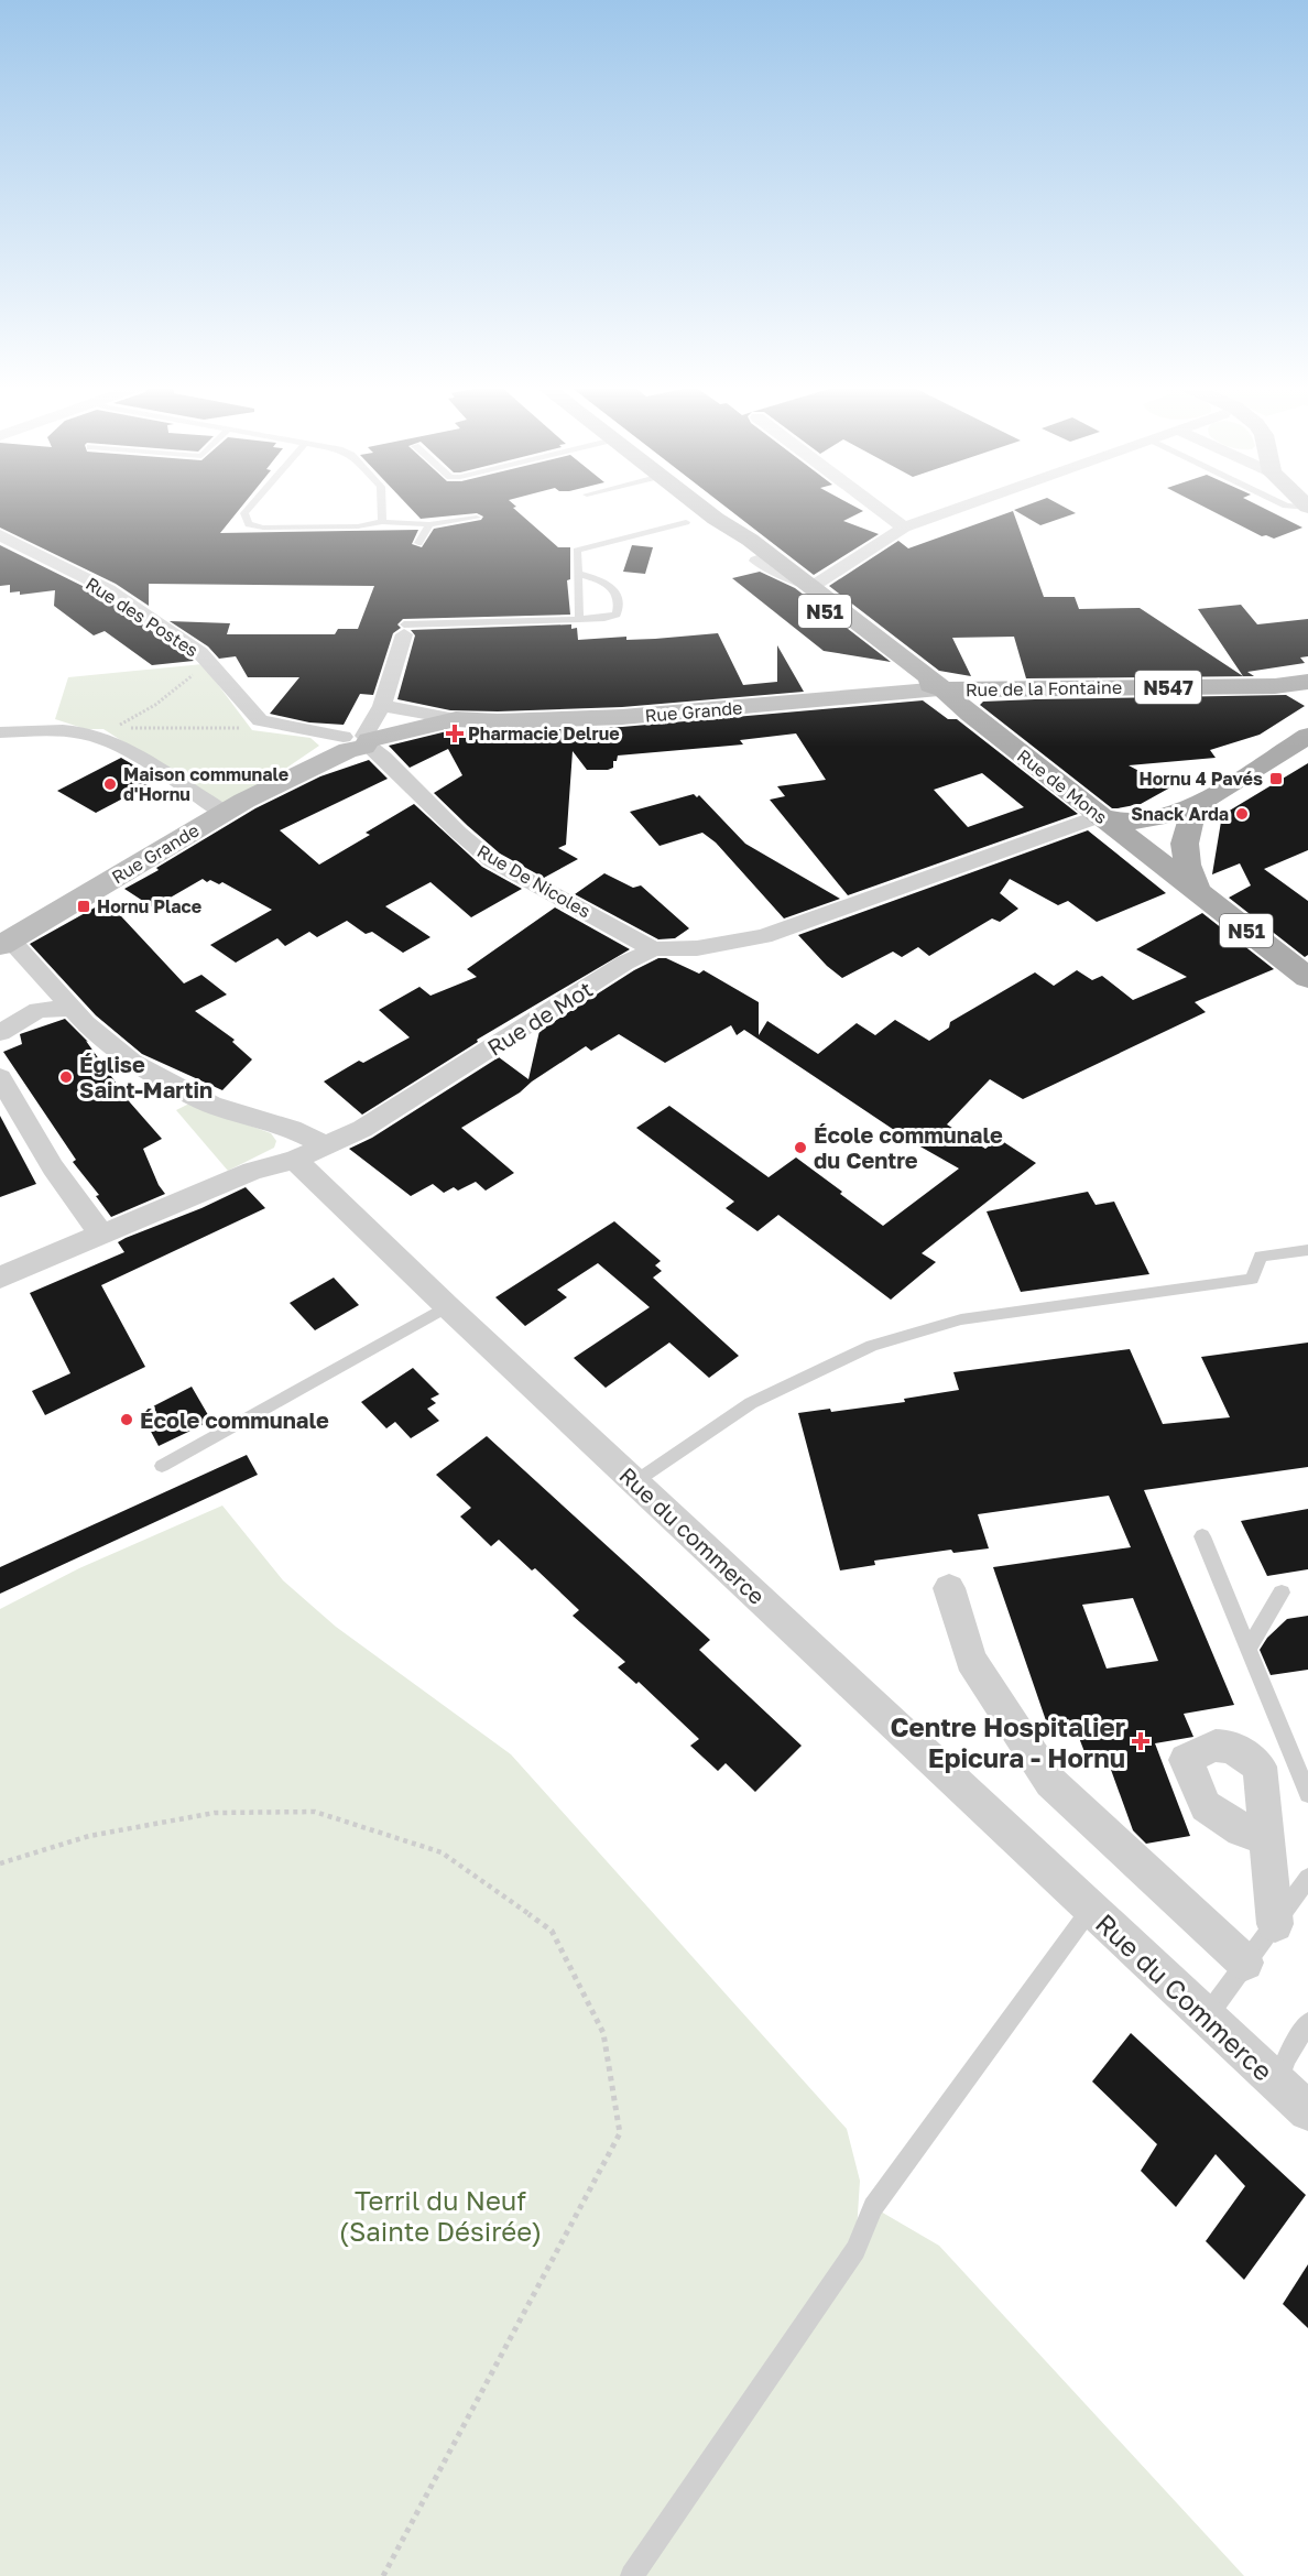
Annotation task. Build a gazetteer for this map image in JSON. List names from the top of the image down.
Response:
{
  "streets": {
    "main road": [
      "N51",
      "N547",
      "Rue de la Fontaine",
      "Rue de Mons"
    ],
    "street": [
      "Rue des Postes",
      "Rue Grande",
      "Rue De Nicoles",
      "Rue de Mot",
      "Rue du commerce",
      "Rue du Commerce"
    ]
  },
  "crossings": [
    ["N51", "Rue de la Fontaine"],
    ["N51", "Rue Grande"],
    ["N51", "Rue de Mons"],
    ["Rue de la Fontaine", "Rue Grande"],
    ["Rue de la Fontaine", "Rue de Mons"],
    ["Rue Grande", "Rue de Mons"],
    ["Rue Grande", "Rue De Nicoles"],
    ["Rue de Mons", "Rue de Mot"],
    ["Rue De Nicoles", "Rue de Mot"],
    ["Rue de Mot", "Rue du commerce"],
    ["Rue du commerce", "Rue du Commerce"]
  ],
  "parks": ["Terril du Neuf (Sainte Désirée)"],
  "places": {
    "health": ["Pharmacie Delrue", "Centre Hospitalier Epicura - Hornu"],
    "transit": ["Hornu 4 Pavés", "Hornu Place"],
    "other": [
      "Maison communale d'Hornu",
      "Snack Arda",
      "Église Saint-Martin",
      "École communale du Centre",
      "École communale"
    ]
  }
}
